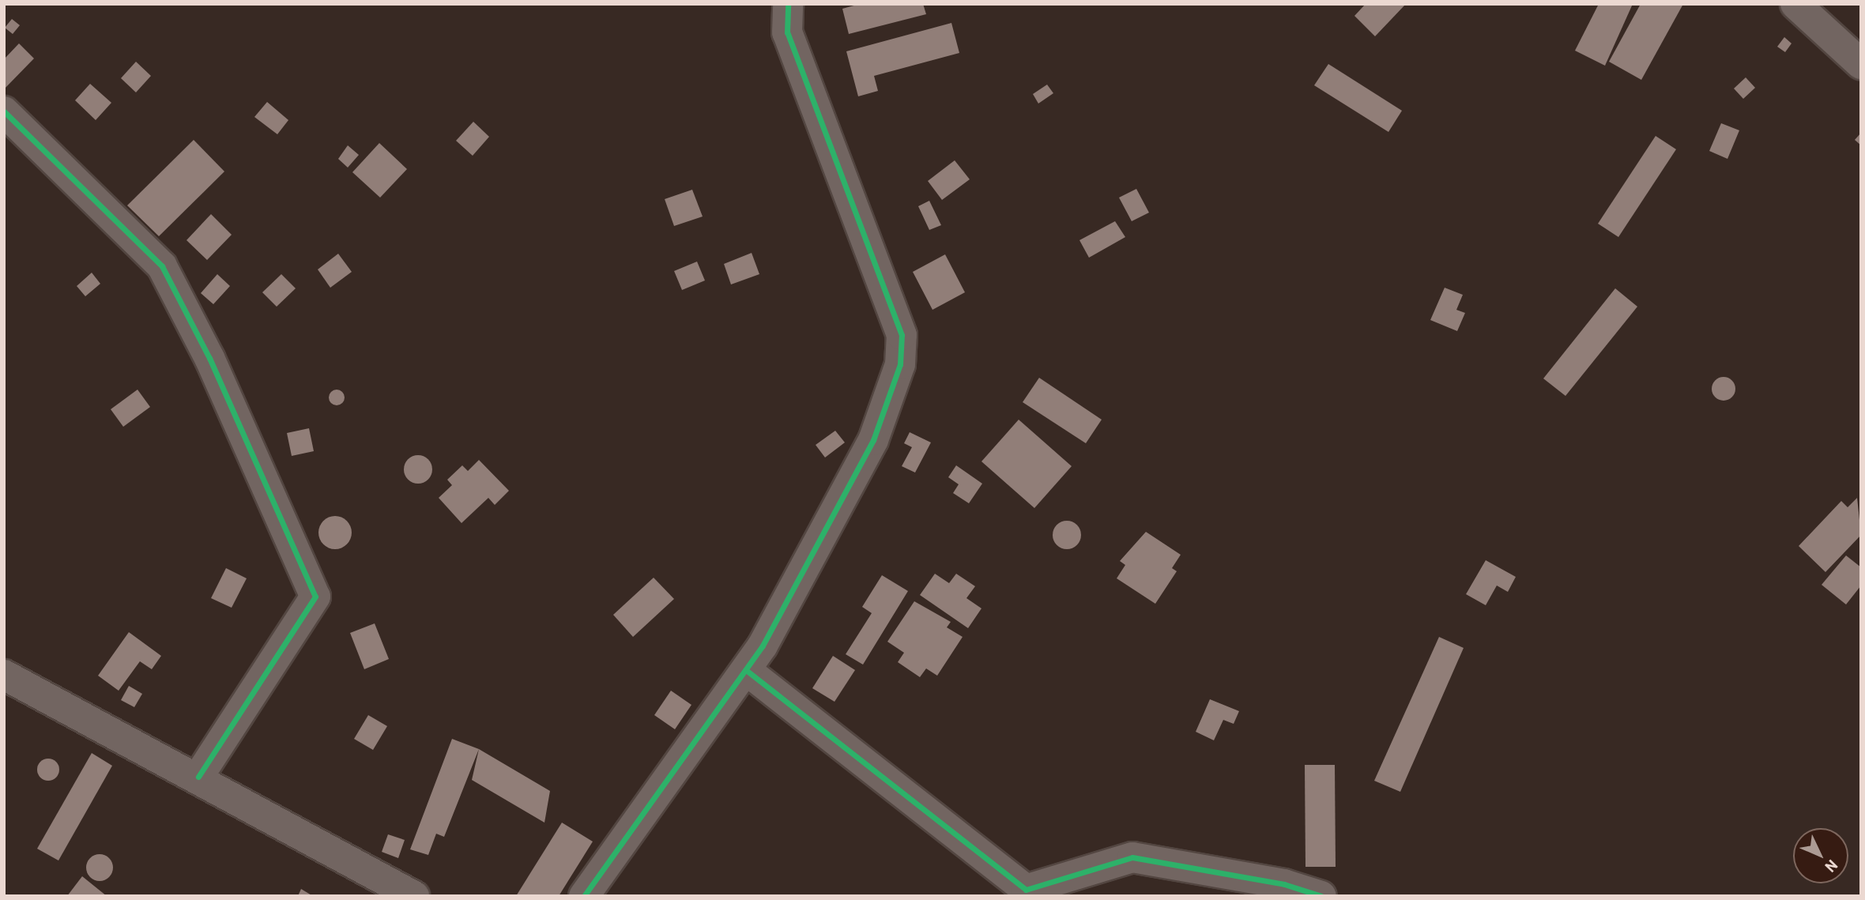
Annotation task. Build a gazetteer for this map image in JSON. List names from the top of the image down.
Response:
{
  "north": "bottom right"
}
